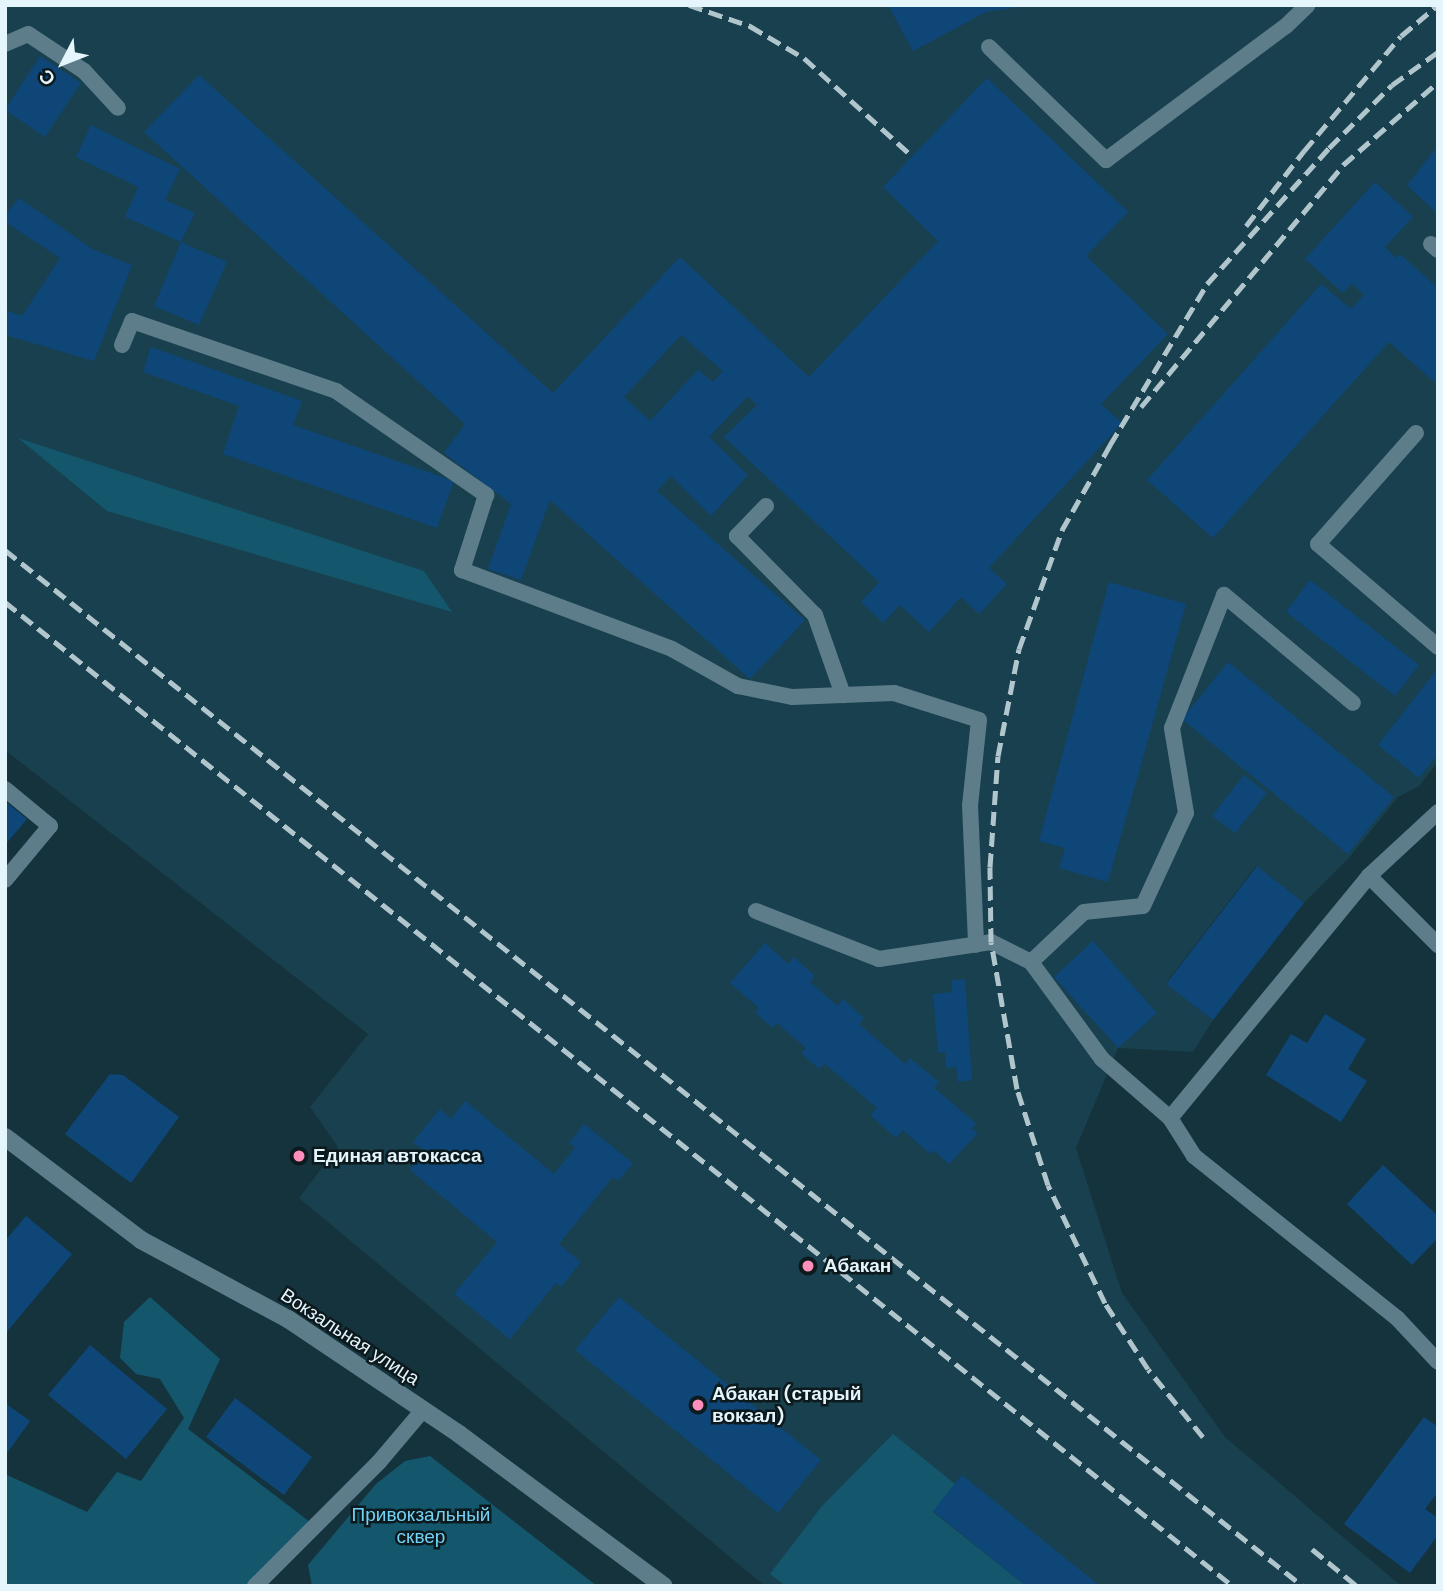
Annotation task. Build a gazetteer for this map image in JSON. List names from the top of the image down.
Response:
{
  "streets": {
    "street": ["Вокзальная улица"]
  },
  "parks": ["Привокзальный сквер"],
  "places": ["Единая автокасса", "Абакан", "Абакан (старый вокзал)"],
  "north": "bottom left"
}
